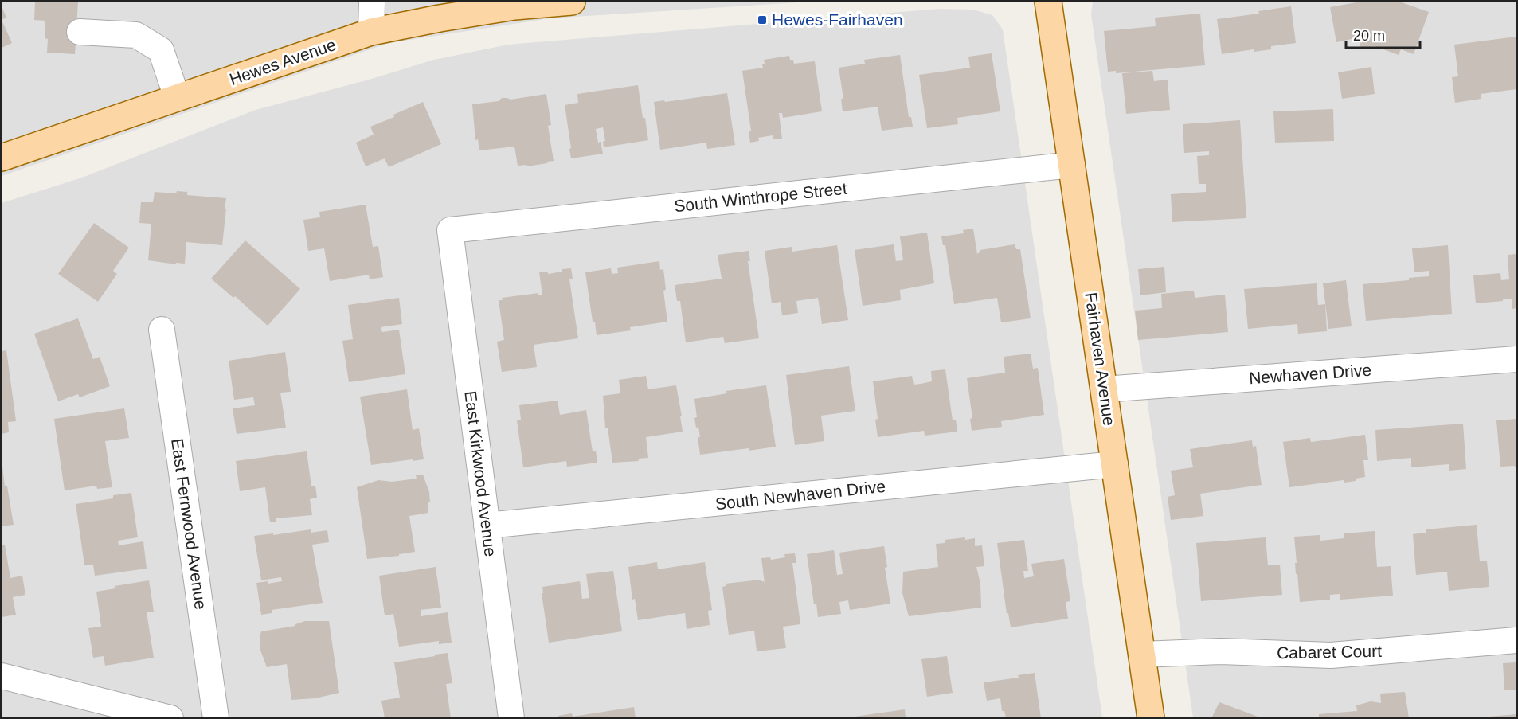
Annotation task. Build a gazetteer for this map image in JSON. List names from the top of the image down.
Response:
{
  "streets": {
    "main road": ["Hewes Avenue", "Fairhaven Avenue"],
    "street": [
      "South Winthrope Street",
      "Newhaven Drive",
      "East Kirkwood Avenue",
      "South Newhaven Drive",
      "East Fernwood Avenue",
      "Cabaret Court"
    ]
  },
  "crossings": [
    ["South Winthrope Street", "Fairhaven Avenue"],
    ["South Winthrope Street", "East Kirkwood Avenue"],
    ["Fairhaven Avenue", "Newhaven Drive"],
    ["Fairhaven Avenue", "South Newhaven Drive"],
    ["Fairhaven Avenue", "Cabaret Court"],
    ["East Kirkwood Avenue", "South Newhaven Drive"]
  ],
  "places": {
    "transit": ["Hewes-Fairhaven"]
  },
  "scale_bar": "20 m"
}
